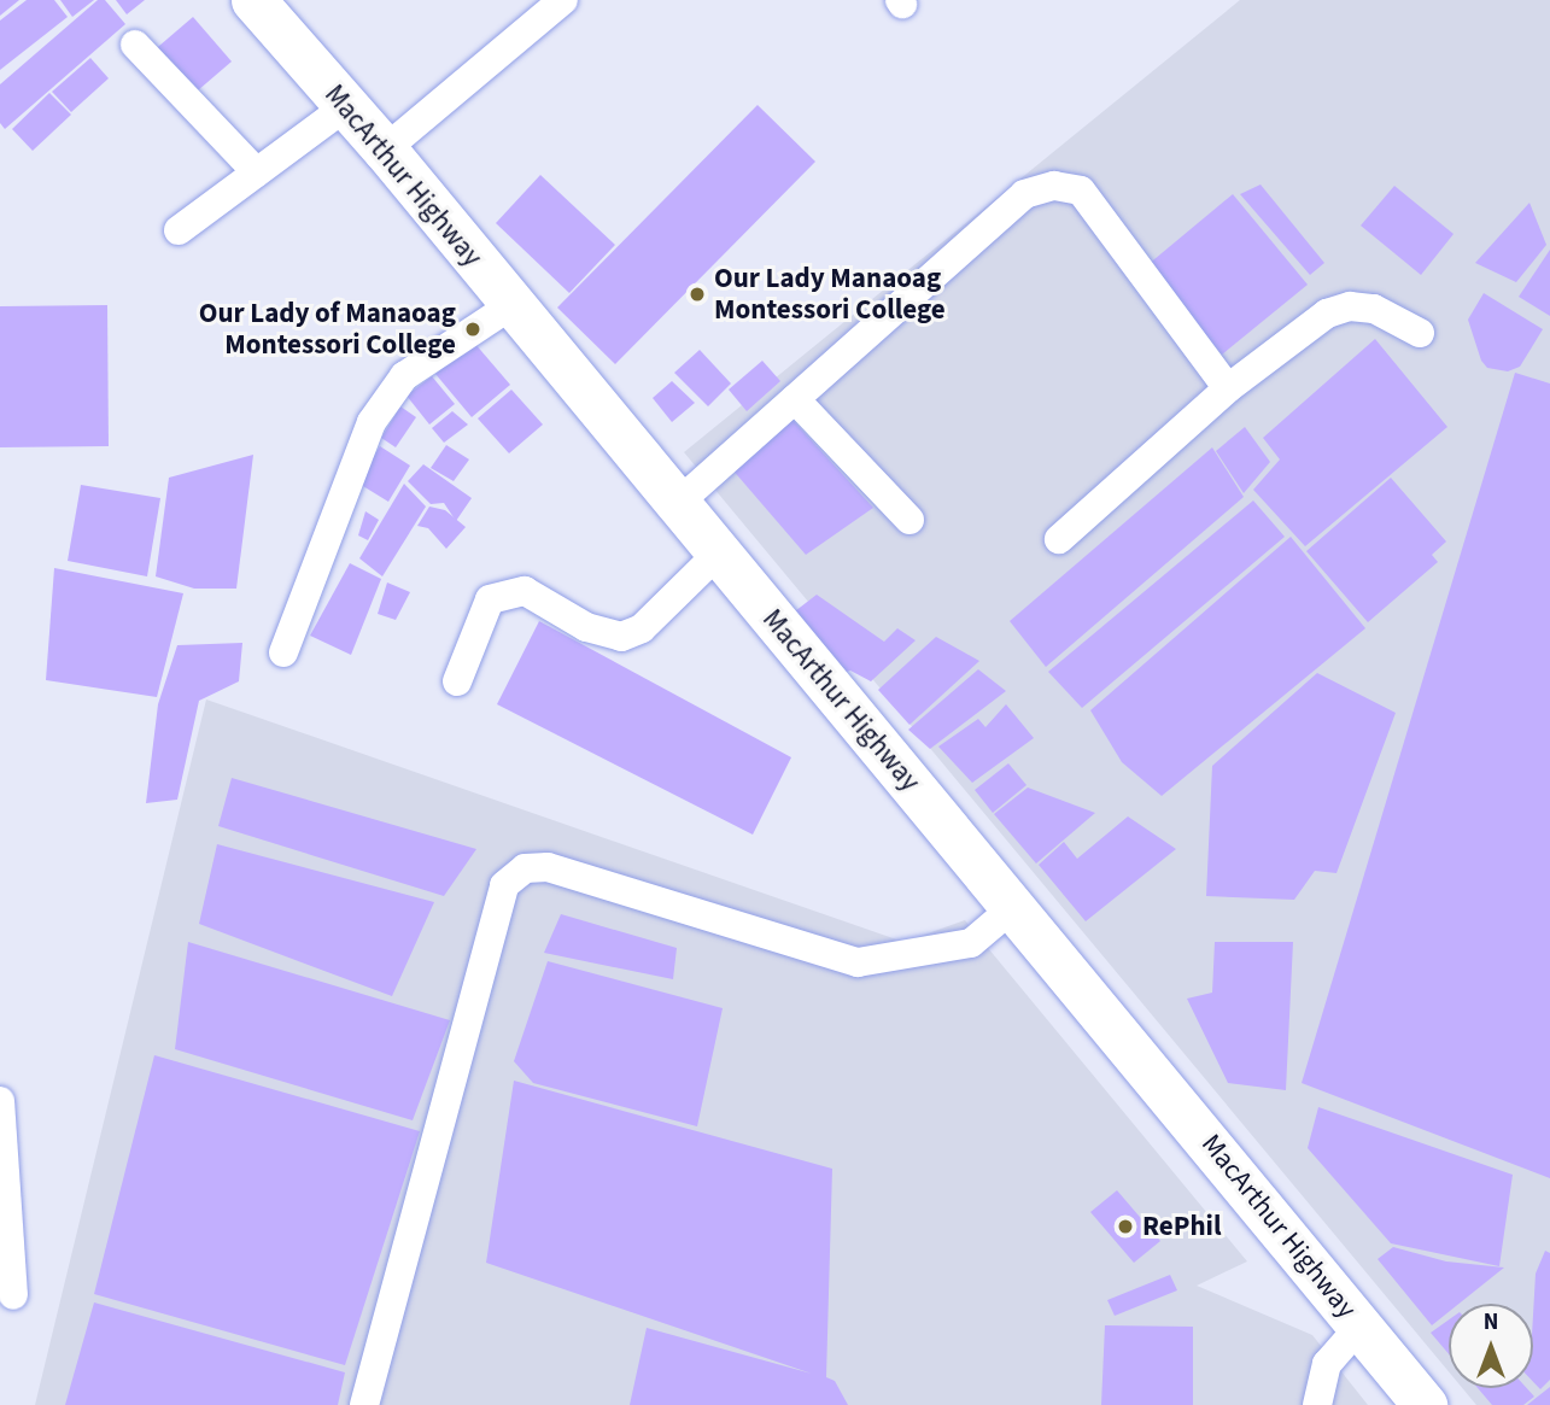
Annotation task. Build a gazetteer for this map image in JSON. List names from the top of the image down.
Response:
{
  "streets": {
    "highway": ["MacArthur Highway"]
  },
  "places": ["Our Lady Manaoag Montessori College", "Our Lady of Manaoag Montessori College", "RePhil"],
  "north": "top"
}
